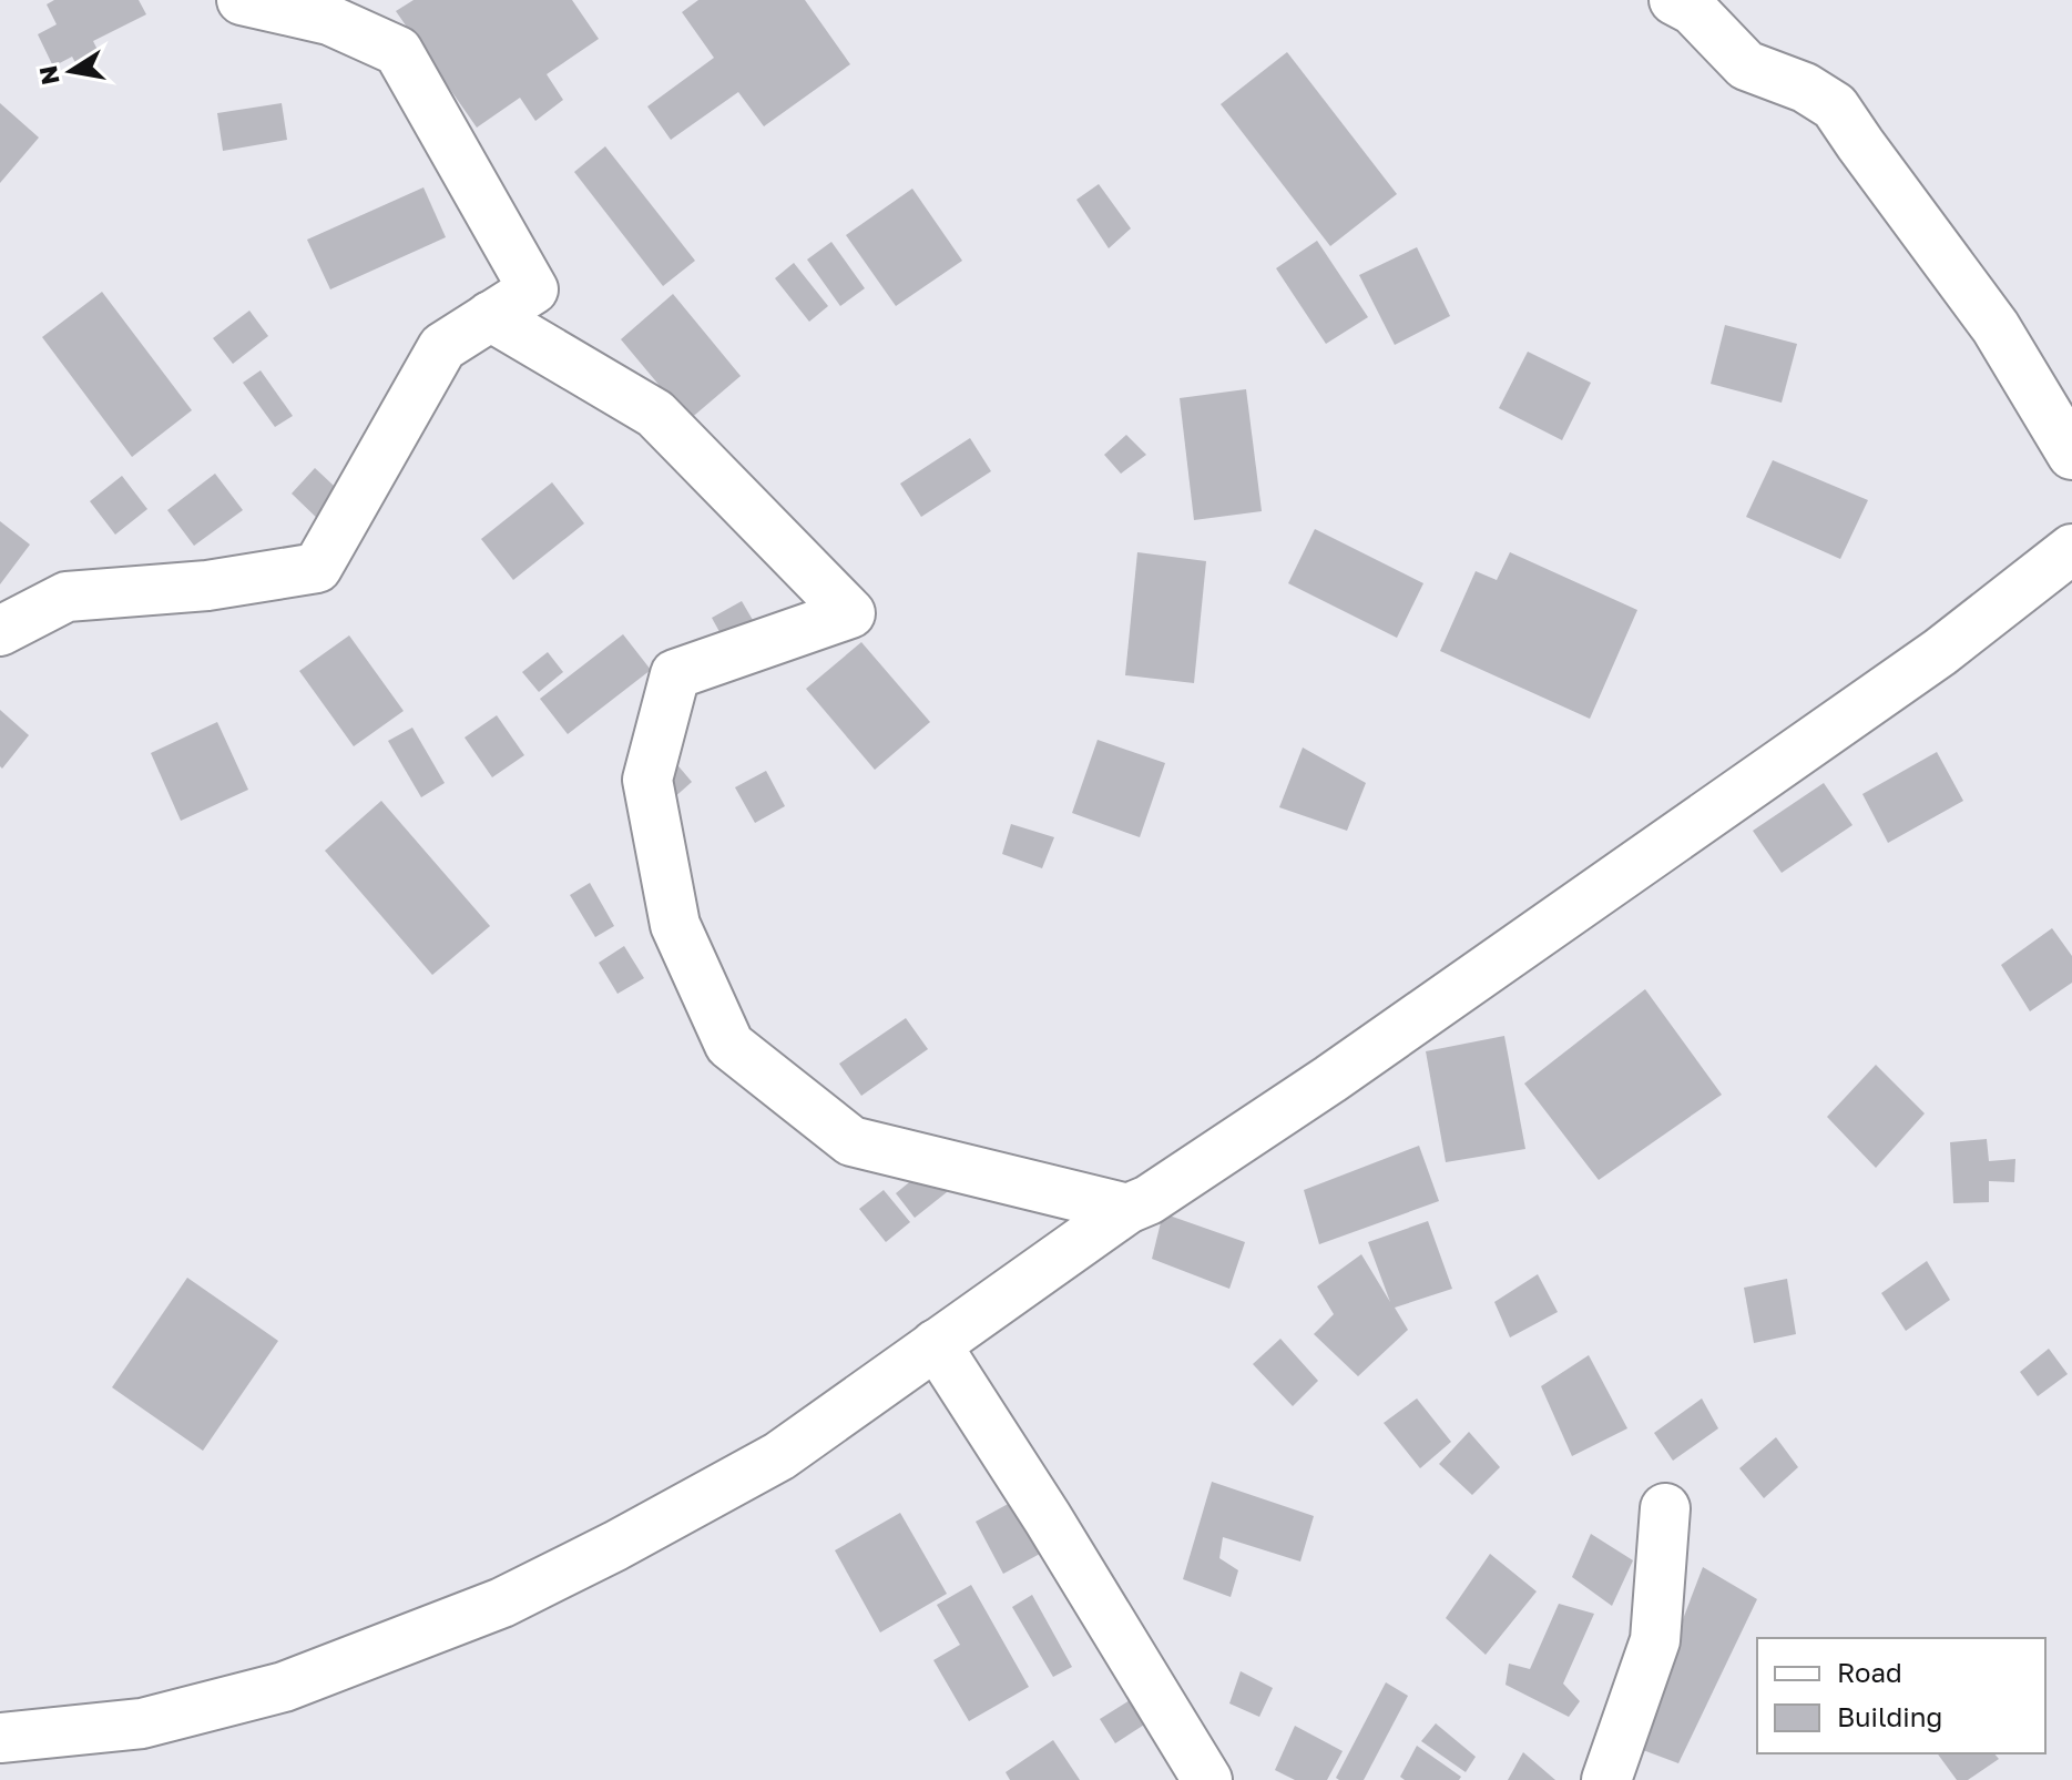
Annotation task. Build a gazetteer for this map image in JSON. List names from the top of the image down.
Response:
{
  "legend": ["Road", "Building"],
  "north": "left"
}
